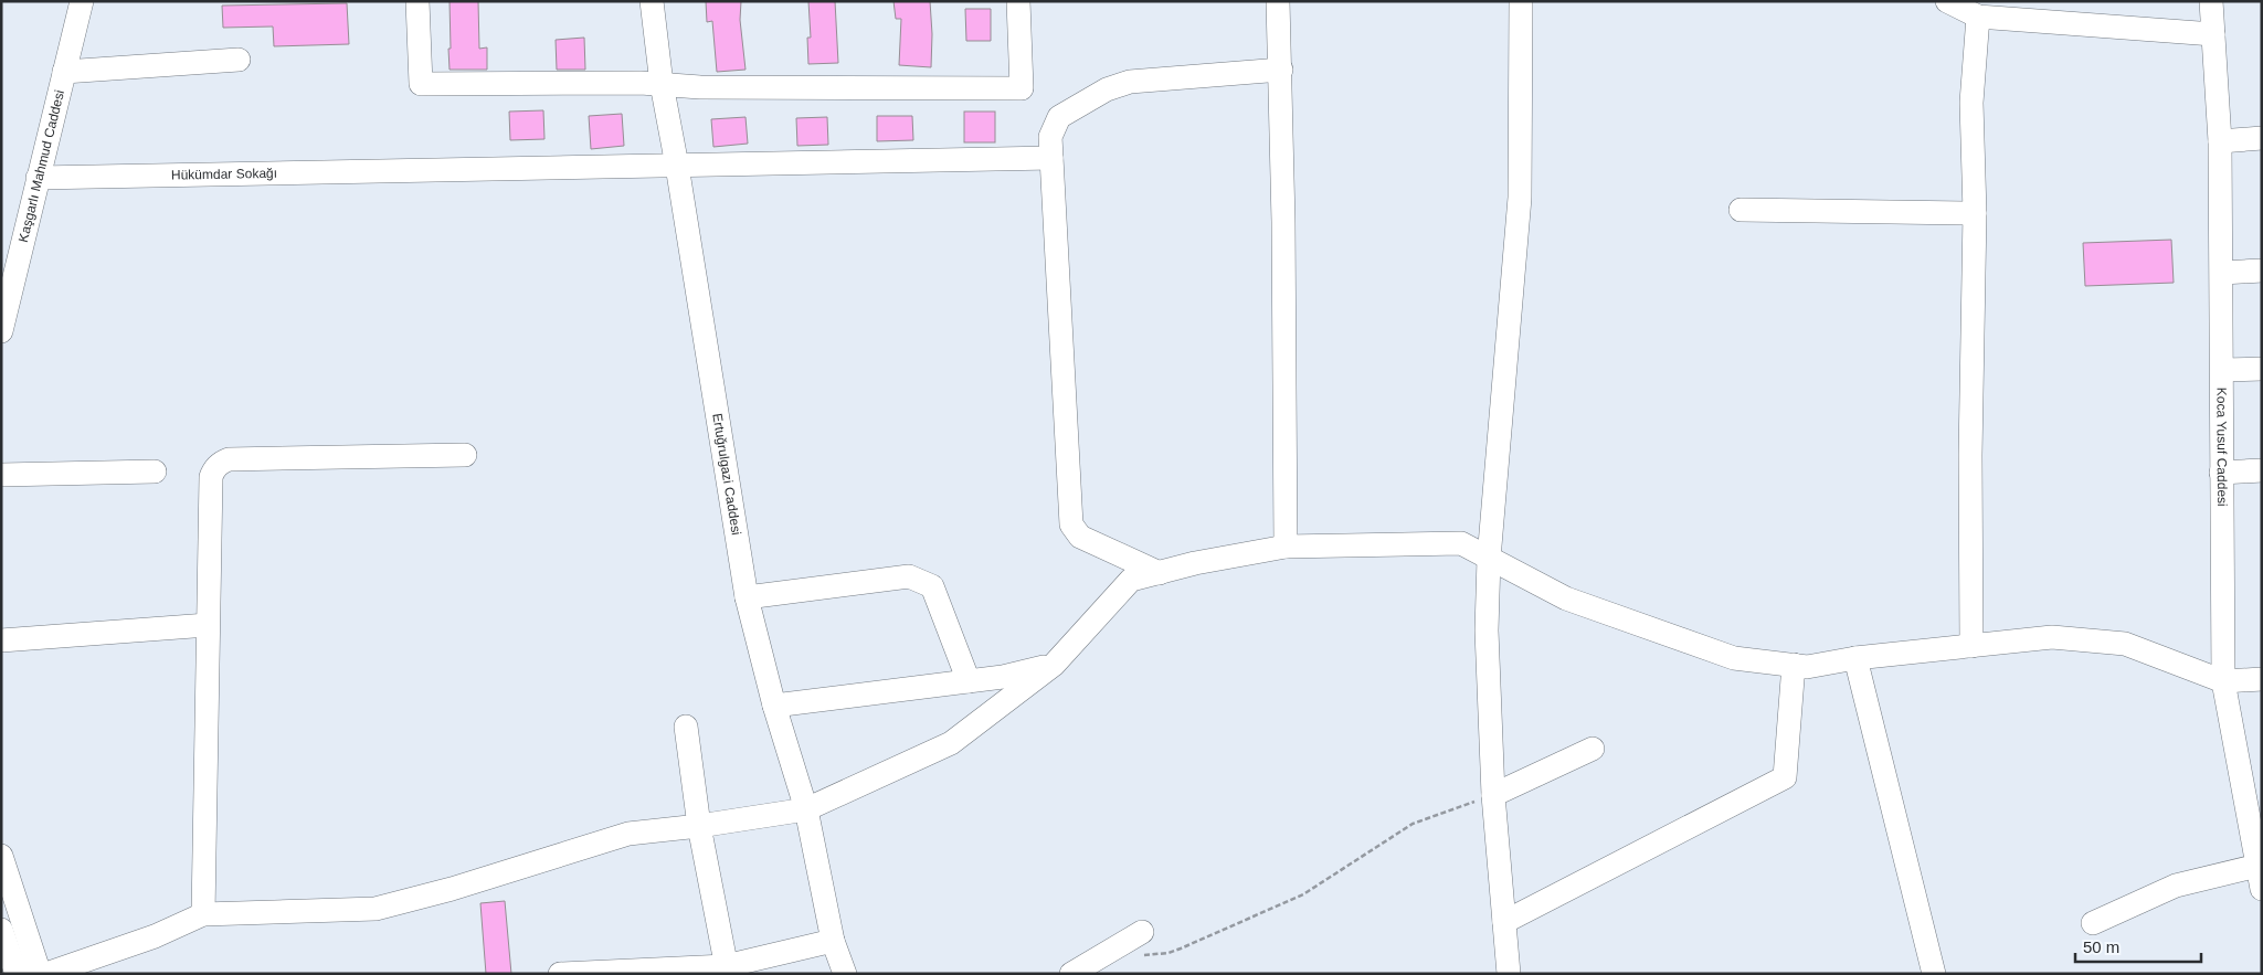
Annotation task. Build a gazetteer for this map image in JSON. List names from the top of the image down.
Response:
{
  "streets": {
    "street": [
      "Kaşgarlı Mahmud Caddesi",
      "Hükümdar Sokağı",
      "Koca Yusuf Caddesi",
      "Ertuğrulgazi Caddesi"
    ]
  },
  "crossings": [
    ["Kaşgarlı Mahmud Caddesi", "Hükümdar Sokağı"],
    ["Hükümdar Sokağı", "Ertuğrulgazi Caddesi"]
  ],
  "scale_bar": "50 m"
}
